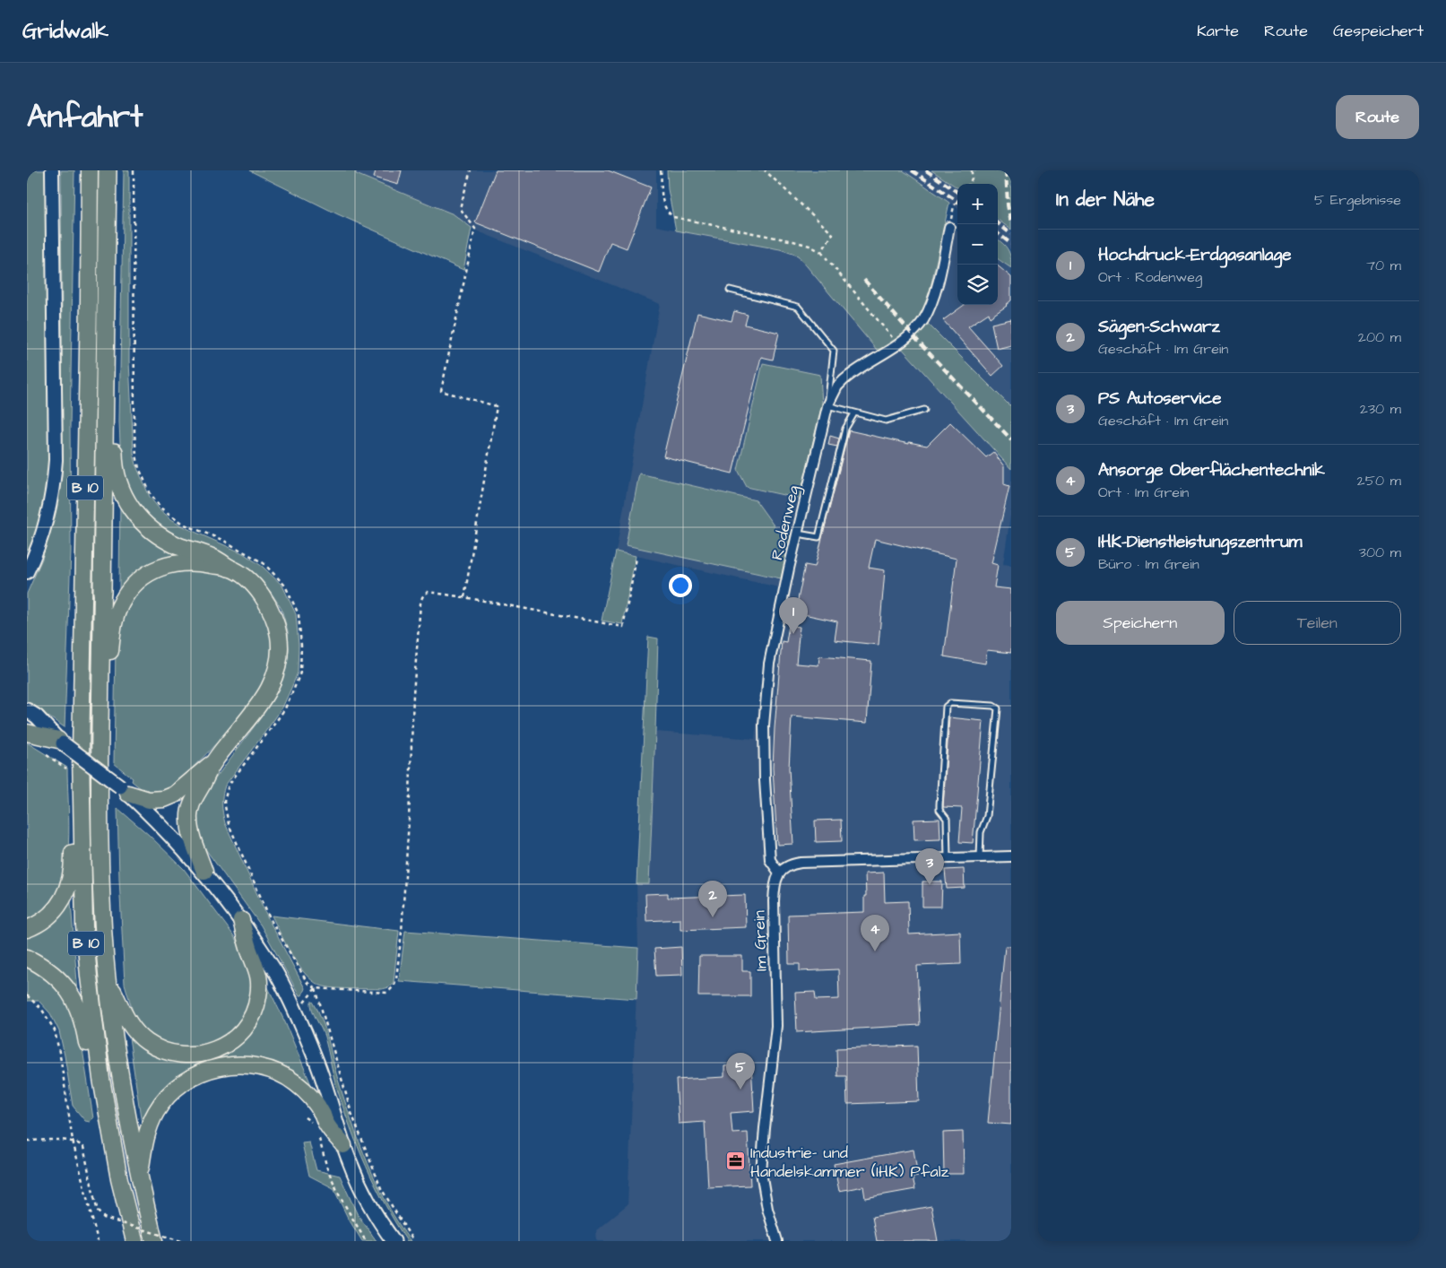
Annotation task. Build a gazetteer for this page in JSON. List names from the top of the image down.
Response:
{
  "streets": {
    "highway": ["B 10"],
    "street": ["Rodenweg", "Im Grein"]
  },
  "crossings": [
    ["Rodenweg", "Im Grein"]
  ],
  "places": {
    "office": ["Industrie- und Handelskammer (IHK) Pfalz"]
  },
  "page": {
    "header": "Gridwalk",
    "nav": ["Karte", "Route", "Gespeichert"],
    "title": "Anfahrt",
    "buttons": [
      "Route",
      ["Speichern", "Teilen"]
    ],
    "heading": ["In der Nähe", "5 Ergebnisse"],
    "map_buttons": ["+", "−"],
    "list": [
      {
        "mark": "1",
        "name": "Hochdruck-Erdgasanlage",
        "note": "Ort · Rodenweg",
        "value": "70 m"
      },
      {
        "mark": "2",
        "name": "Sägen-Schwarz",
        "note": "Geschäft · Im Grein",
        "value": "200 m"
      },
      {
        "mark": "3",
        "name": "PS Autoservice",
        "note": "Geschäft · Im Grein",
        "value": "230 m"
      },
      {
        "mark": "4",
        "name": "Ansorge Oberflächentechnik",
        "note": "Ort · Im Grein",
        "value": "250 m"
      },
      {
        "mark": "5",
        "name": "IHK-Dienstleistungszentrum",
        "note": "Büro · Im Grein",
        "value": "300 m"
      }
    ],
    "pins": [
      "1",
      "3",
      "2",
      "4",
      "5"
    ]
  }
}
